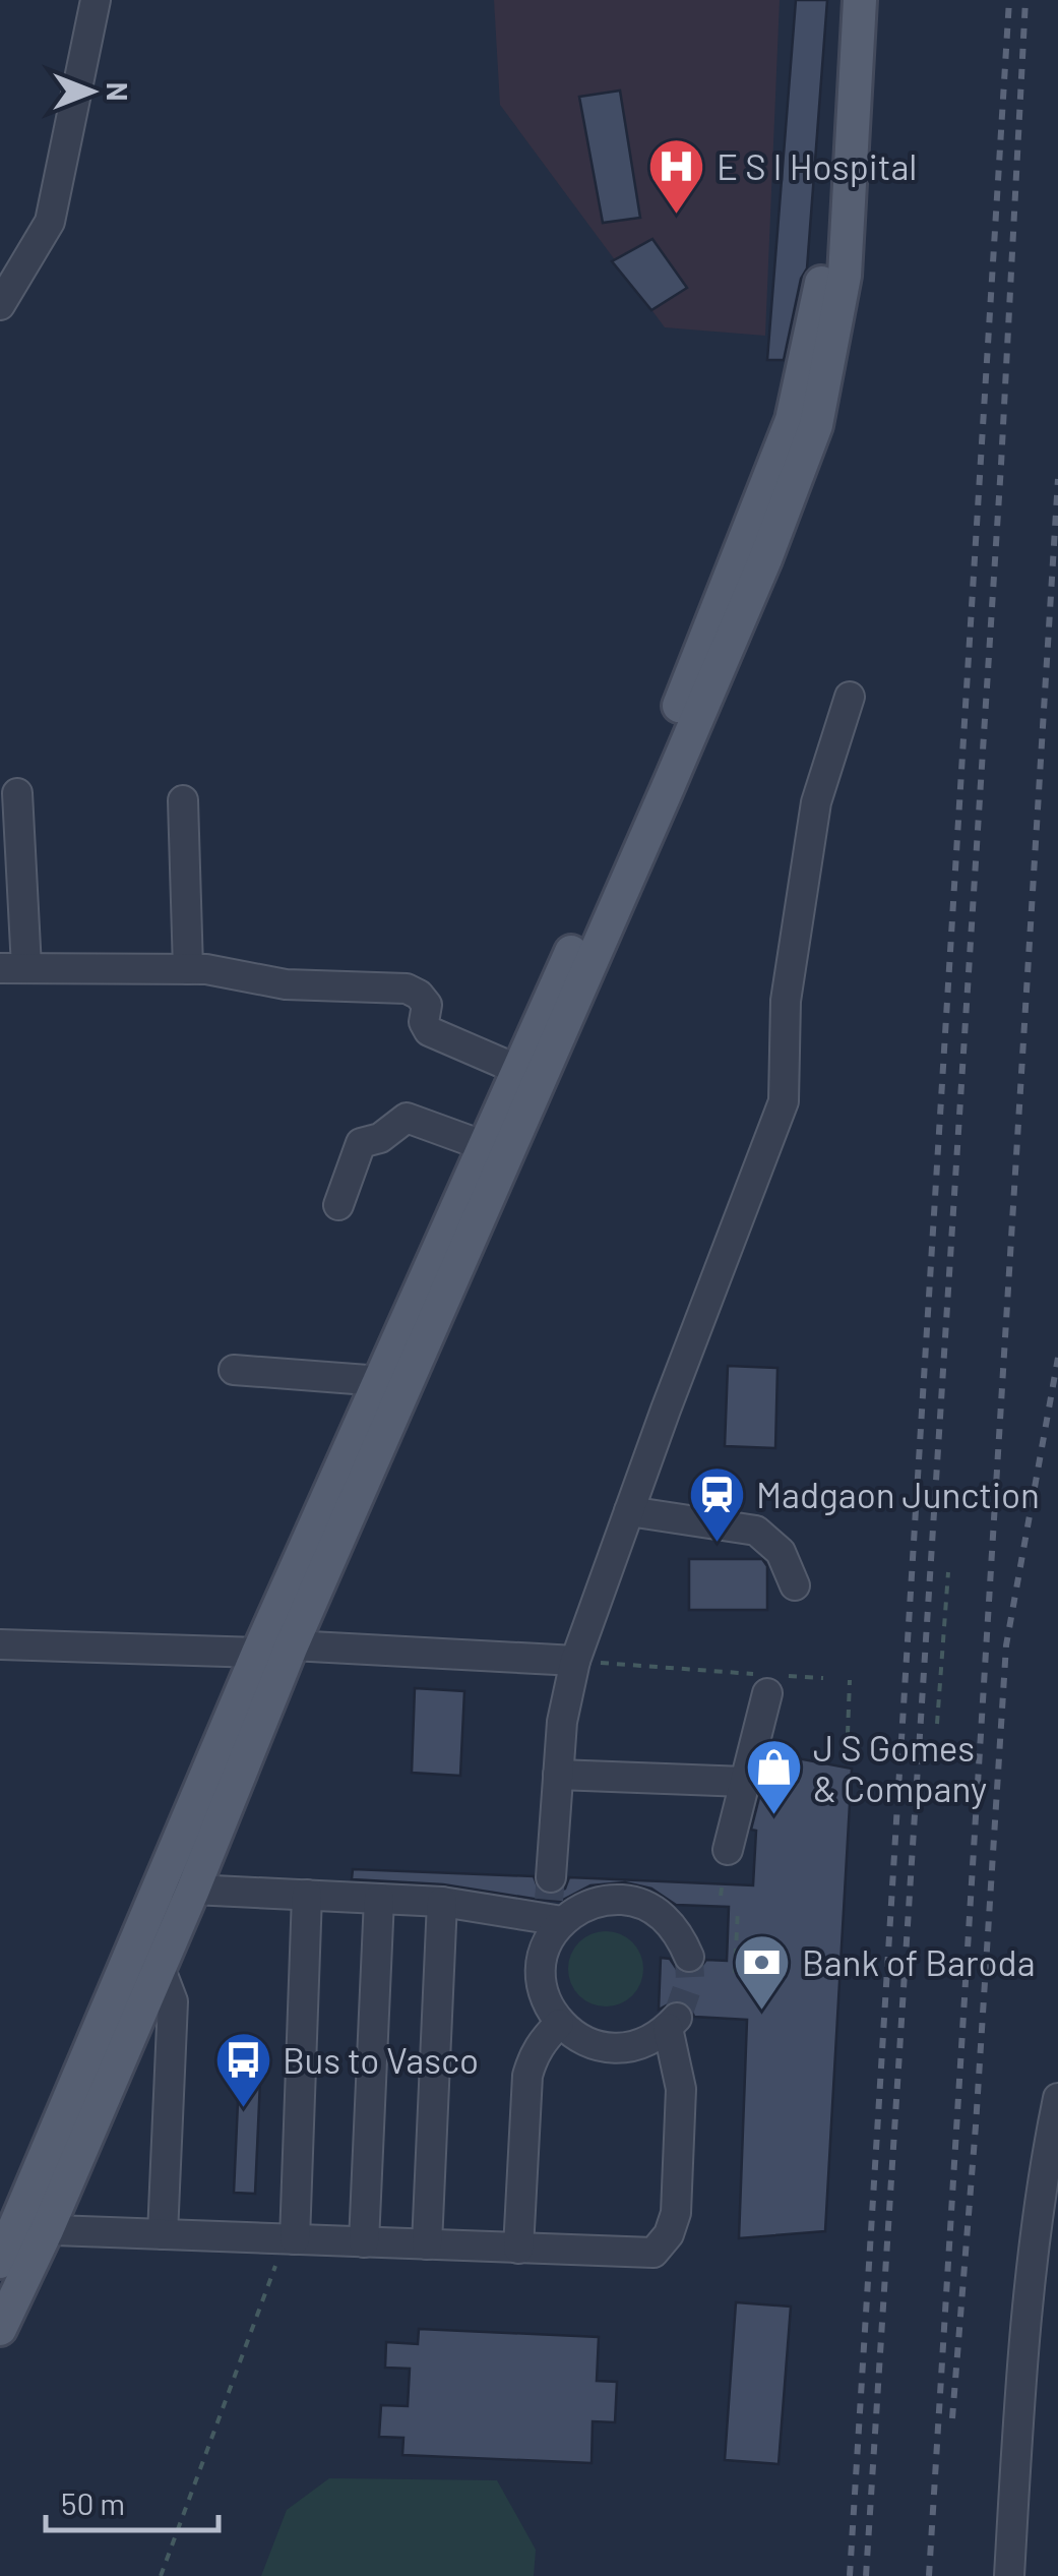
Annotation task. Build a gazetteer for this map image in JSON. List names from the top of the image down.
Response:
{
  "places": {
    "hospital": ["E S I Hospital"],
    "station": ["Madgaon Junction"],
    "shop": ["J S Gomes & Company"],
    "bank": ["Bank of Baroda"],
    "bus stop": ["Bus to Vasco"]
  },
  "scale_bar": "50 m",
  "north": "right"
}
